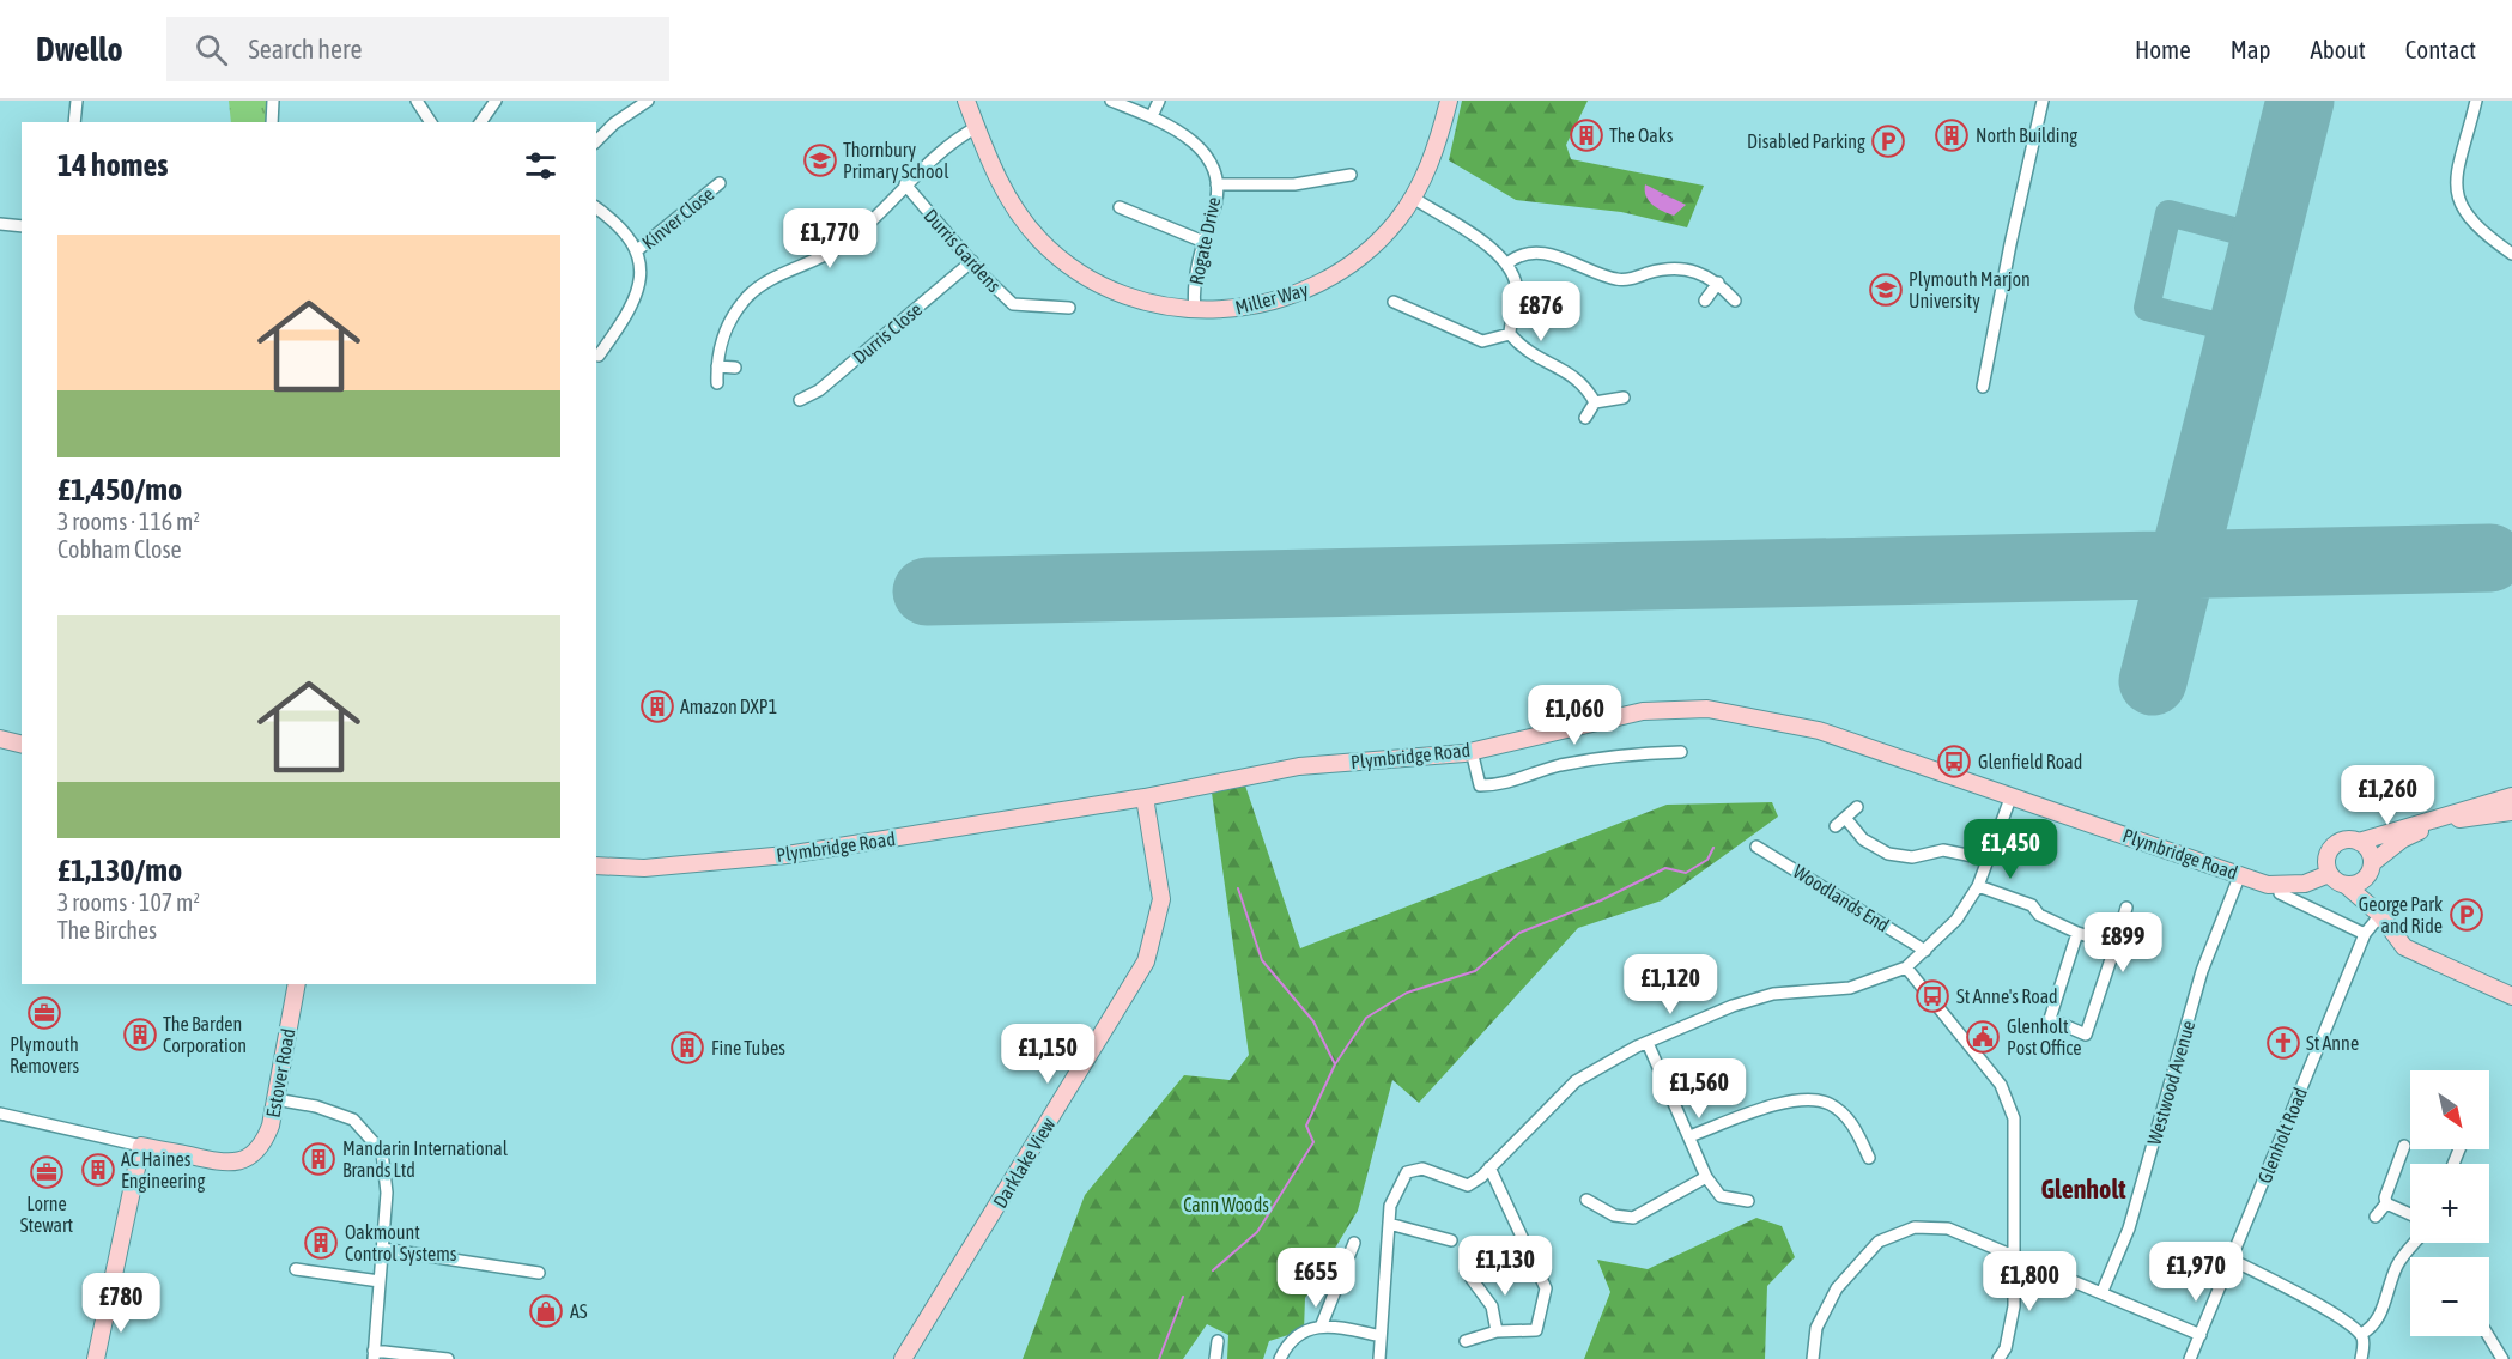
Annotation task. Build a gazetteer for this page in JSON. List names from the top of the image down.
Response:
{
  "streets": {
    "main road": [
      "Miller Way",
      "Plymbridge Road",
      "Estover Road",
      "Darklake View"
    ],
    "street": [
      "Kinver Close",
      "Rogate Drive",
      "Durris Gardens",
      "Durris Close",
      "Woodlands End",
      "Westwood Avenue",
      "Glenholt Road"
    ]
  },
  "crossings": [
    ["Rogate Drive", "Miller Way"],
    ["Durris Gardens", "Durris Close"],
    ["Plymbridge Road", "Westwood Avenue"],
    ["Plymbridge Road", "Darklake View"]
  ],
  "districts": ["Glenholt"],
  "parks": ["Cann Woods"],
  "places": {
    "building": [
      "The Oaks",
      "North Building",
      "Amazon DXP1",
      "The Barden Corporation",
      "Fine Tubes",
      "Mandarin International Brands Ltd",
      "AC Haines Engineering",
      "Oakmount Control Systems"
    ],
    "parking": ["Disabled Parking", "George Park and Ride"],
    "school or university": ["Thornbury Primary School", "Plymouth Marjon University"],
    "bus stop": ["Glenfield Road", "St Anne's Road"],
    "office": ["Plymouth Removers", "Lorne Stewart"],
    "public building": ["Glenholt Post Office"],
    "church": ["St Anne"],
    "shop": ["AS"]
  },
  "north": "bottom right",
  "page": {
    "header": "Dwello",
    "search": "Search here",
    "nav": [
      "Home",
      "Map",
      "About",
      "Contact"
    ],
    "heading": "14 homes",
    "price": [
      "£1,770",
      "£876",
      "£1,060",
      "£1,260",
      "£1,450",
      "£899",
      "£1,120",
      "£1,150",
      "£1,560",
      "£1,130",
      "£1,970",
      "£655",
      "£1,800",
      "£780"
    ],
    "list": [
      {
        "name": "£1,450/mo",
        "note": "3 rooms · 116 m² · Cobham Close"
      },
      {
        "name": "£1,130/mo",
        "note": "3 rooms · 107 m² · The Birches"
      }
    ],
    "map_buttons": ["+", "−"]
  }
}
